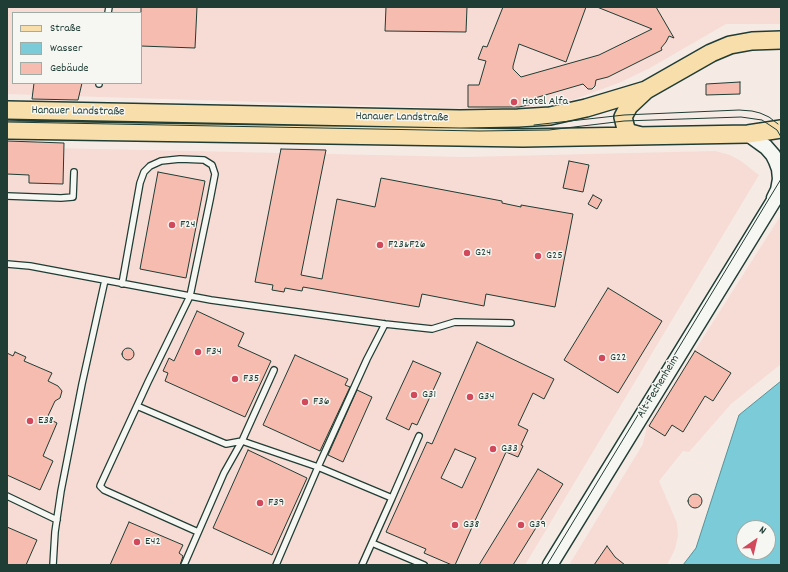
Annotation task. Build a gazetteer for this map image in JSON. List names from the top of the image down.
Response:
{
  "streets": {
    "main road": ["Hanauer Landstraße"],
    "street": ["Alt-Fechenheim"]
  },
  "crossings": [
    ["Hanauer Landstraße", "Alt-Fechenheim"]
  ],
  "places": [
    "Hotel Alfa",
    "F24",
    "F23&F26",
    "G24",
    "G25",
    "F34",
    "G22",
    "F35",
    "G31",
    "G34",
    "F36",
    "E38",
    "G33",
    "F39",
    "G38",
    "G39",
    "E42"
  ],
  "legend": ["Straße", "Wasser", "Gebäude"],
  "north": "top right"
}
